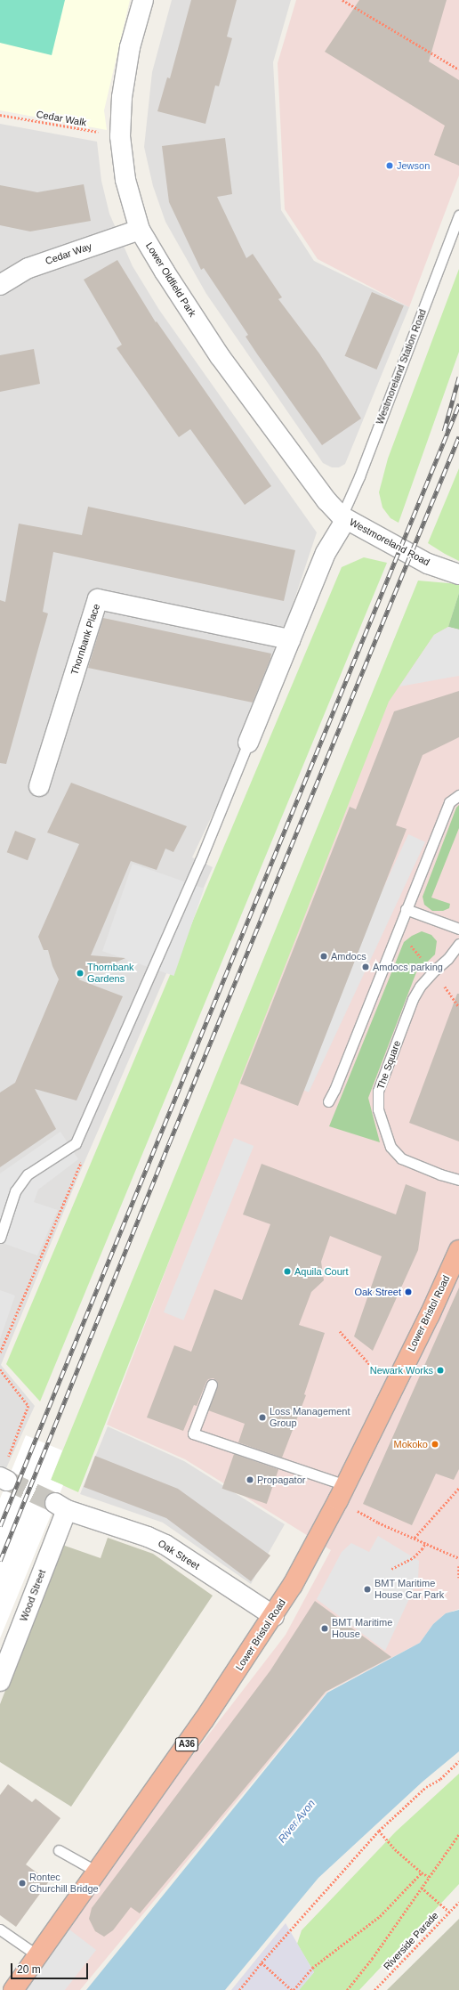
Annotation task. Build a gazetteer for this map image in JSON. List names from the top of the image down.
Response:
{
  "streets": {
    "highway": ["Lower Bristol Road", "A36"],
    "street": [
      "Cedar Way",
      "Lower Oldfield Park",
      "Westmoreland Road",
      "Thornbank Place",
      "Oak Street",
      "Wood Street"
    ],
    "lane": ["Westmoreland Station Road", "The Square"],
    "path": ["Cedar Walk", "Riverside Parade"]
  },
  "crossings": [
    ["Cedar Walk", "Lower Oldfield Park"],
    ["Cedar Way", "Lower Oldfield Park"],
    ["Lower Oldfield Park", "Westmoreland Station Road"],
    ["Lower Oldfield Park", "Westmoreland Road"],
    ["Westmoreland Station Road", "Westmoreland Road"],
    ["Lower Bristol Road", "Oak Street"],
    ["Oak Street", "Wood Street"]
  ],
  "water": ["River Avon"],
  "places": [
    "Jewson",
    "Amdocs",
    "Amdocs parking",
    "Thornbank Gardens",
    "Aquila Court",
    "Oak Street",
    "Newark Works",
    "Loss Management Group",
    "Mokoko",
    "Propagator",
    "BMT Maritime House Car Park",
    "BMT Maritime House",
    "Rontec Churchill Bridge"
  ],
  "scale_bar": "20 m"
}
